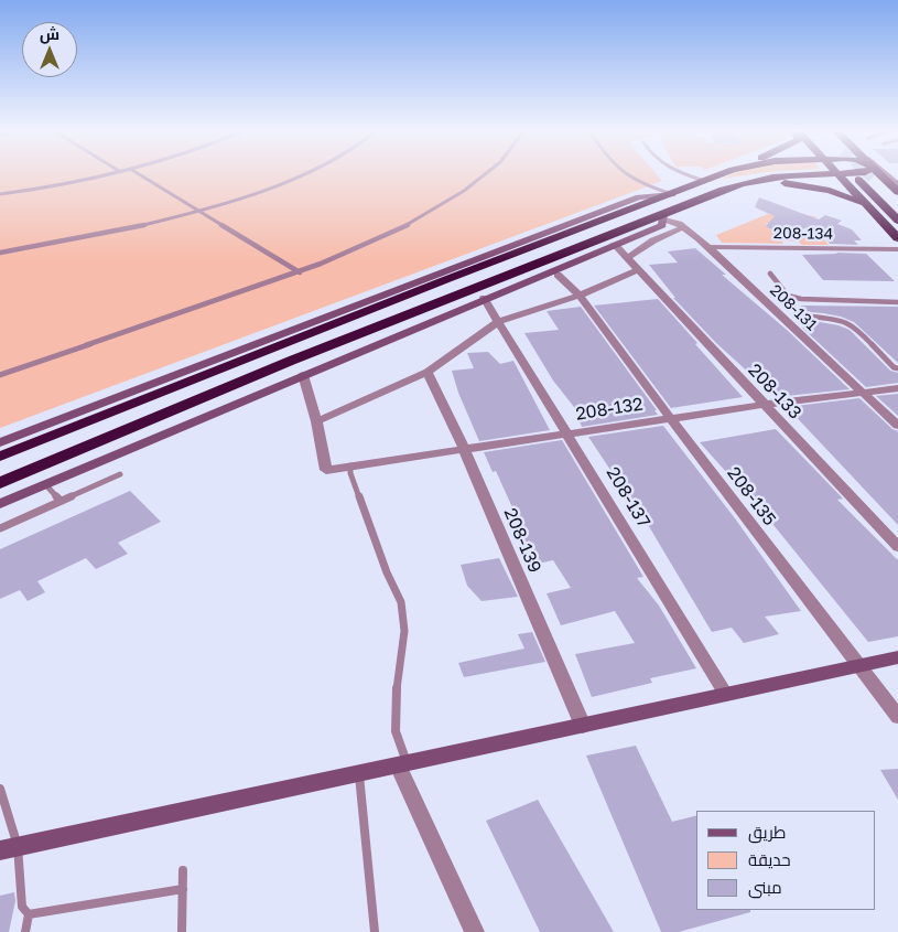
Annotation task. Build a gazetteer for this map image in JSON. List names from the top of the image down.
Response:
{
  "streets": {
    "street": [
      "208-134",
      "208-131",
      "208-133",
      "208-132",
      "208-135",
      "208-137",
      "208-139"
    ]
  },
  "crossings": [
    ["208-134", "208-131"],
    ["208-131", "208-132"],
    ["208-133", "208-132"],
    ["208-132", "208-135"],
    ["208-132", "208-137"],
    ["208-132", "208-139"]
  ],
  "legend": ["طريق", "حديقة", "مبنى"],
  "north": "top"
}
